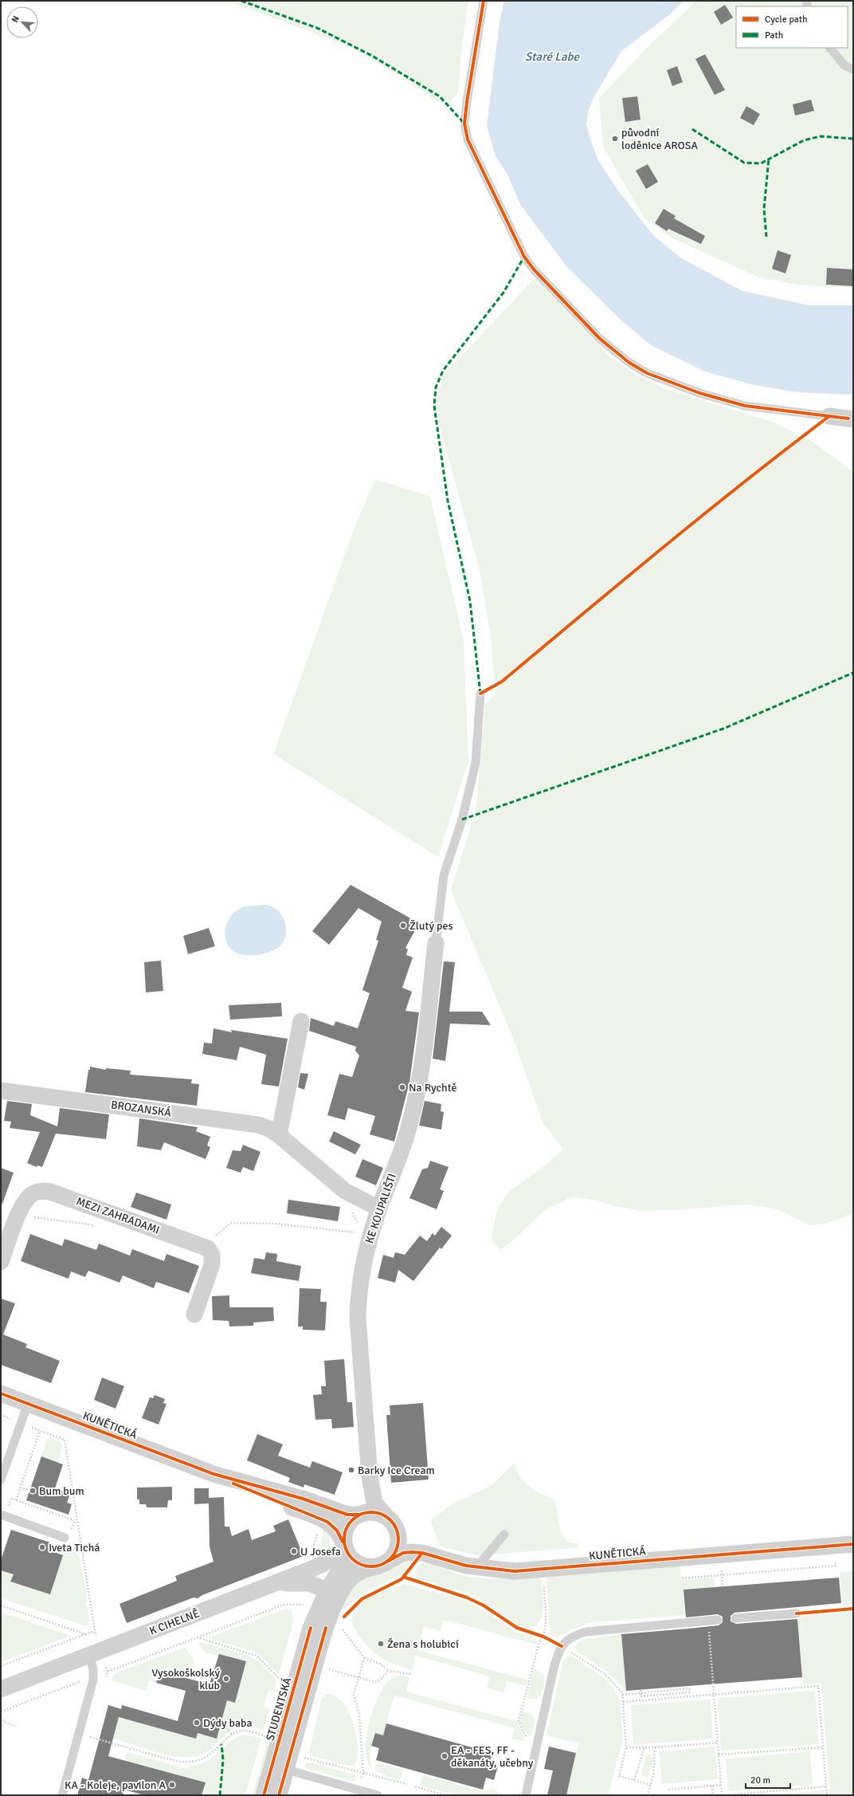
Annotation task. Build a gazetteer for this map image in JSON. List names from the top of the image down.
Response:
{
  "streets": {
    "street": [
      "BROZANSKÁ",
      "KE KOUPALIŠTI",
      "MEZI ZAHRADAMI",
      "KUNĚTICKÁ",
      "K CIHELNĚ",
      "STUDENTSKÁ"
    ]
  },
  "crossings": [
    ["BROZANSKÁ", "KE KOUPALIŠTI"],
    ["KE KOUPALIŠTI", "KUNĚTICKÁ"],
    ["KE KOUPALIŠTI", "K CIHELNĚ"],
    ["KUNĚTICKÁ", "K CIHELNĚ"],
    ["KUNĚTICKÁ", "STUDENTSKÁ"]
  ],
  "water": ["Staré Labe"],
  "places": [
    "původní loděnice AROSA",
    "Žlutý pes",
    "Na Rychtě",
    "Barky Ice Cream",
    "Bum bum",
    "Iveta Tichá",
    "U Josefa",
    "Žena s holubicí",
    "Vysokoškolský klub",
    "Dýdy baba",
    "EA - FES, FF - děkanáty, učebny",
    "KA - Koleje, pavilon A"
  ],
  "legend": ["Cycle path", "Path"],
  "scale_bar": "20 m",
  "north": "top left"
}
